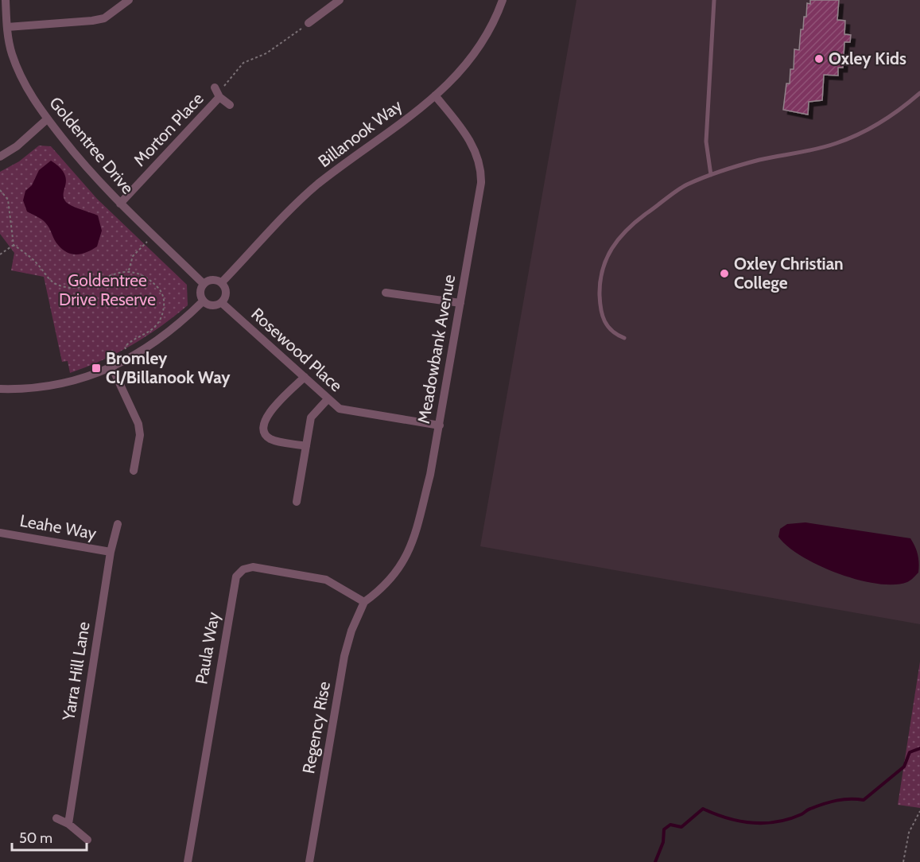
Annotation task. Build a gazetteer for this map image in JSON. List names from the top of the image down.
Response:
{
  "streets": {
    "street": [
      "Morton Place",
      "Billanook Way",
      "Goldentree Drive",
      "Meadowbank Avenue",
      "Rosewood Place",
      "Leahe Way",
      "Paula Way",
      "Yarra Hill Lane",
      "Regency Rise"
    ]
  },
  "crossings": [
    ["Morton Place", "Goldentree Drive"],
    ["Billanook Way", "Goldentree Drive"],
    ["Billanook Way", "Meadowbank Avenue"],
    ["Billanook Way", "Rosewood Place"],
    ["Goldentree Drive", "Rosewood Place"],
    ["Meadowbank Avenue", "Rosewood Place"],
    ["Meadowbank Avenue", "Paula Way"],
    ["Meadowbank Avenue", "Regency Rise"],
    ["Leahe Way", "Yarra Hill Lane"],
    ["Paula Way", "Regency Rise"]
  ],
  "parks": ["Goldentree Drive Reserve"],
  "places": {
    "other": ["Oxley Kids", "Oxley Christian College"],
    "transit": ["Bromley Cl/Billanook Way"]
  },
  "scale_bar": "50 m"
}
